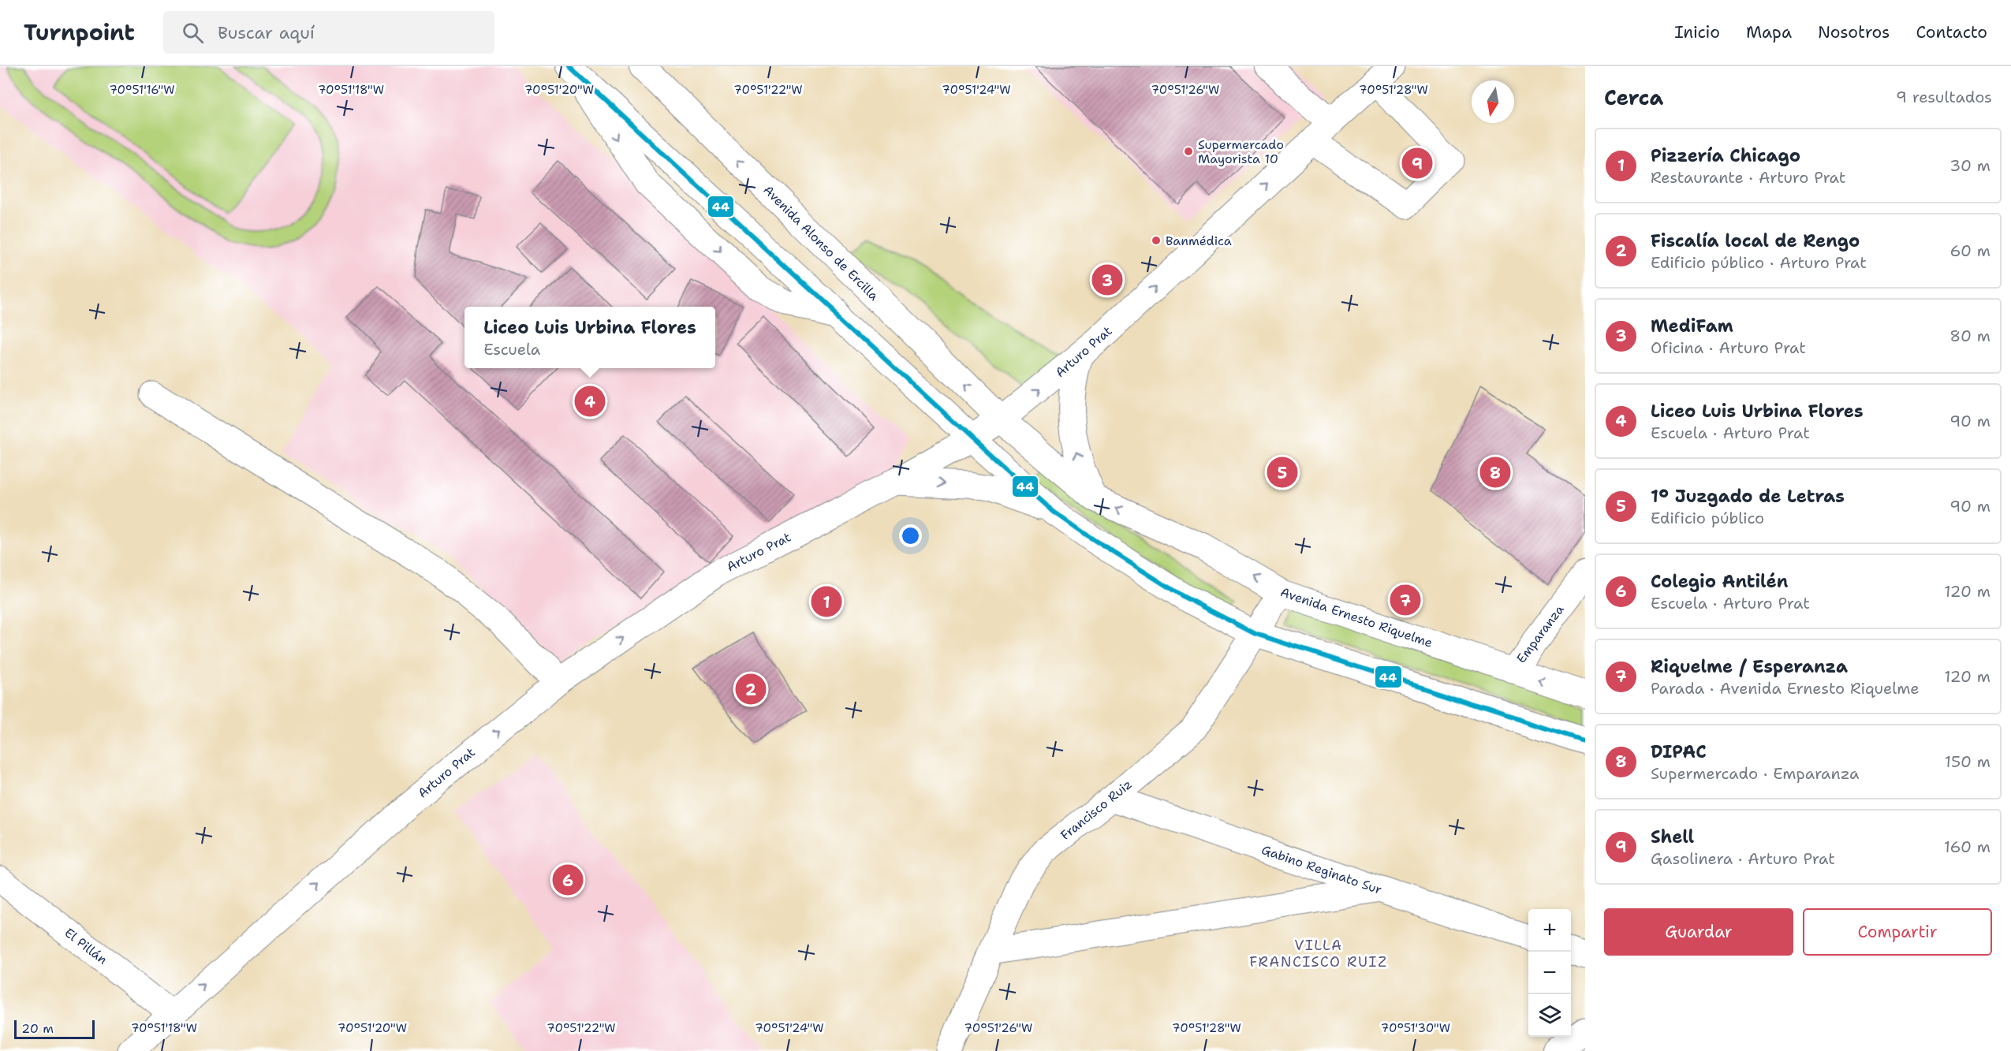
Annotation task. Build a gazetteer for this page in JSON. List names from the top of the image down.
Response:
{
  "streets": {
    "main road": [
      "Avenida Alonso de Ercilla",
      "Arturo Prat",
      "Avenida Ernesto Riquelme",
      "Emparanza",
      "Francisco Ruiz",
      "Gabino Reginato Sur",
      "El Pillán"
    ]
  },
  "crossings": [
    ["Avenida Alonso de Ercilla", "Arturo Prat"],
    ["Avenida Alonso de Ercilla", "Avenida Ernesto Riquelme"],
    ["Arturo Prat", "Avenida Ernesto Riquelme"],
    ["Arturo Prat", "El Pillán"],
    ["Avenida Ernesto Riquelme", "Emparanza"],
    ["Avenida Ernesto Riquelme", "Francisco Ruiz"],
    ["Francisco Ruiz", "Gabino Reginato Sur"]
  ],
  "one_way": ["Arturo Prat"],
  "districts": ["VILLA FRANCISCO RUIZ"],
  "places": ["Supermercado Mayorista 10", "Banmédica"],
  "lines": ["transit line 44"],
  "scale_bar": "20 m",
  "north": "bottom",
  "page": {
    "header": "Turnpoint",
    "search": "Buscar aquí",
    "nav": [
      "Inicio",
      "Mapa",
      "Nosotros",
      "Contacto"
    ],
    "heading": ["Cerca", "9 resultados"],
    "list": [
      {
        "mark": "1",
        "name": "Pizzería Chicago",
        "note": "Restaurante · Arturo Prat",
        "value": "30 m"
      },
      {
        "mark": "2",
        "name": "Fiscalía local de Rengo",
        "note": "Edificio público · Arturo Prat",
        "value": "60 m"
      },
      {
        "mark": "3",
        "name": "MediFam",
        "note": "Oficina · Arturo Prat",
        "value": "80 m"
      },
      {
        "mark": "4",
        "name": "Liceo Luis Urbina Flores",
        "note": "Escuela · Arturo Prat",
        "value": "90 m"
      },
      {
        "mark": "5",
        "name": "1° Juzgado de Letras",
        "note": "Edificio público",
        "value": "90 m"
      },
      {
        "mark": "6",
        "name": "Colegio Antilén",
        "note": "Escuela · Arturo Prat",
        "value": "120 m"
      },
      {
        "mark": "7",
        "name": "Riquelme / Esperanza",
        "note": "Parada · Avenida Ernesto Riquelme",
        "value": "120 m"
      },
      {
        "mark": "8",
        "name": "DIPAC",
        "note": "Supermercado · Emparanza",
        "value": "150 m"
      },
      {
        "mark": "9",
        "name": "Shell",
        "note": "Gasolinera · Arturo Prat",
        "value": "160 m"
      }
    ],
    "pins": [
      "9",
      "3",
      "4",
      "5",
      "8",
      "7",
      "1",
      "2",
      "6"
    ],
    "popup": ["Liceo Luis Urbina Flores", "Escuela"],
    "buttons": ["Guardar", "Compartir"],
    "map_buttons": ["+", "−"],
    "scale": "20 m"
  },
  "coordinates": [
    "70°51'16\"W",
    "70°51'18\"W",
    "70°51'20\"W",
    "70°51'22\"W",
    "70°51'24\"W",
    "70°51'26\"W",
    "70°51'28\"W",
    "70°51'30\"W"
  ]
}
